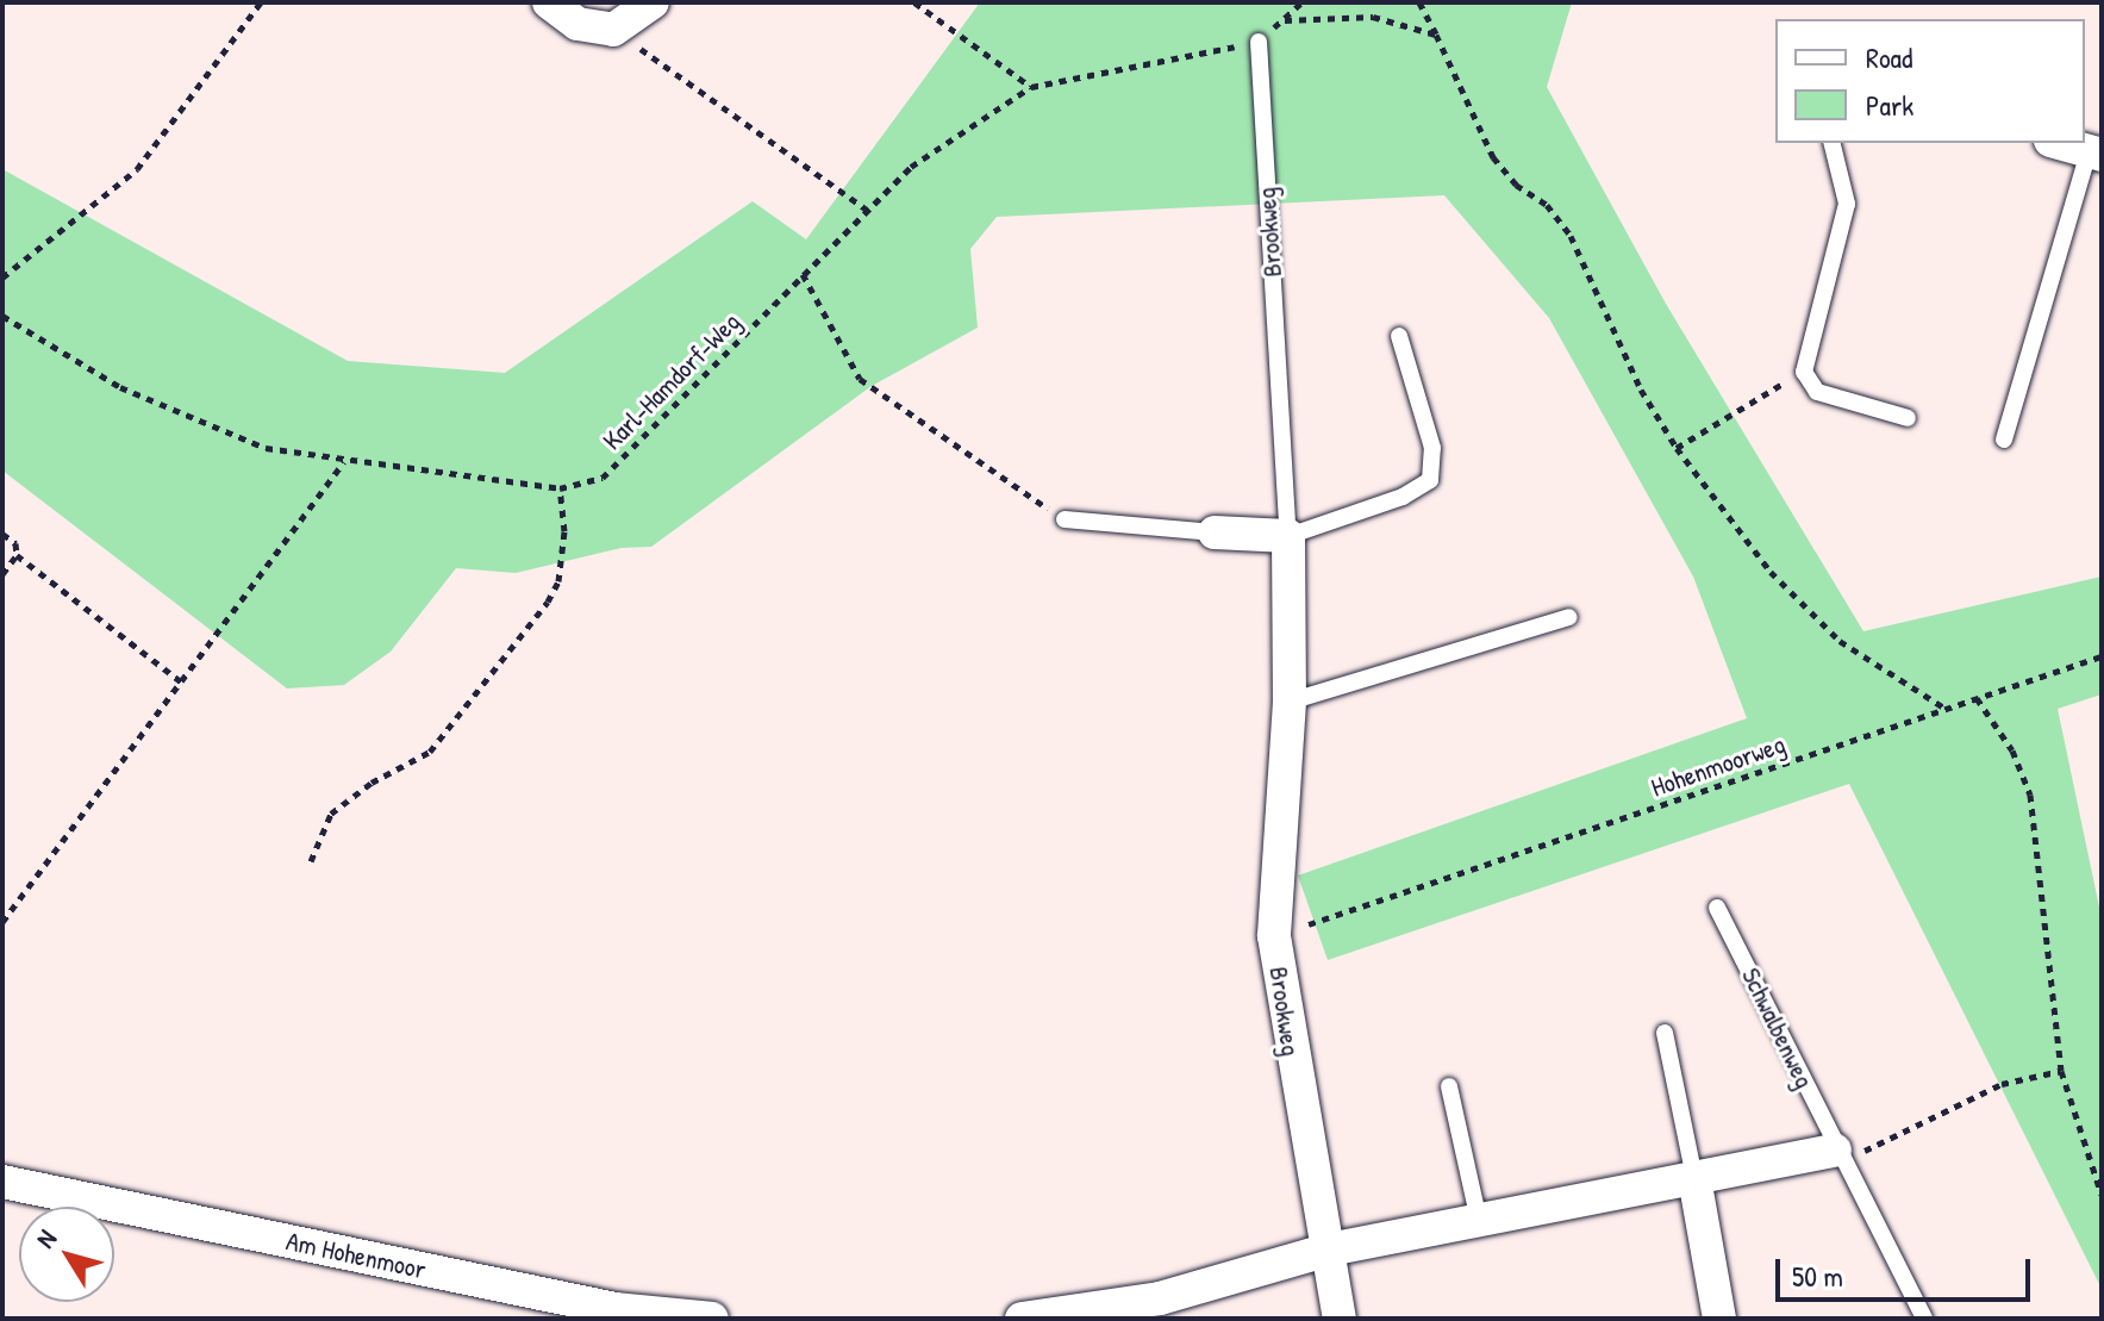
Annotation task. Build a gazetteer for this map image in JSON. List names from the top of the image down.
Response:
{
  "streets": {
    "street": ["Brookweg", "Am Hohenmoor"],
    "lane": ["Schwalbenweg"],
    "path": ["Karl-Hamdorf-Weg", "Hohenmoorweg"]
  },
  "crossings": [
    ["Brookweg", "Karl-Hamdorf-Weg"]
  ],
  "legend": ["Road", "Park"],
  "scale_bar": "50 m",
  "north": "top left"
}
